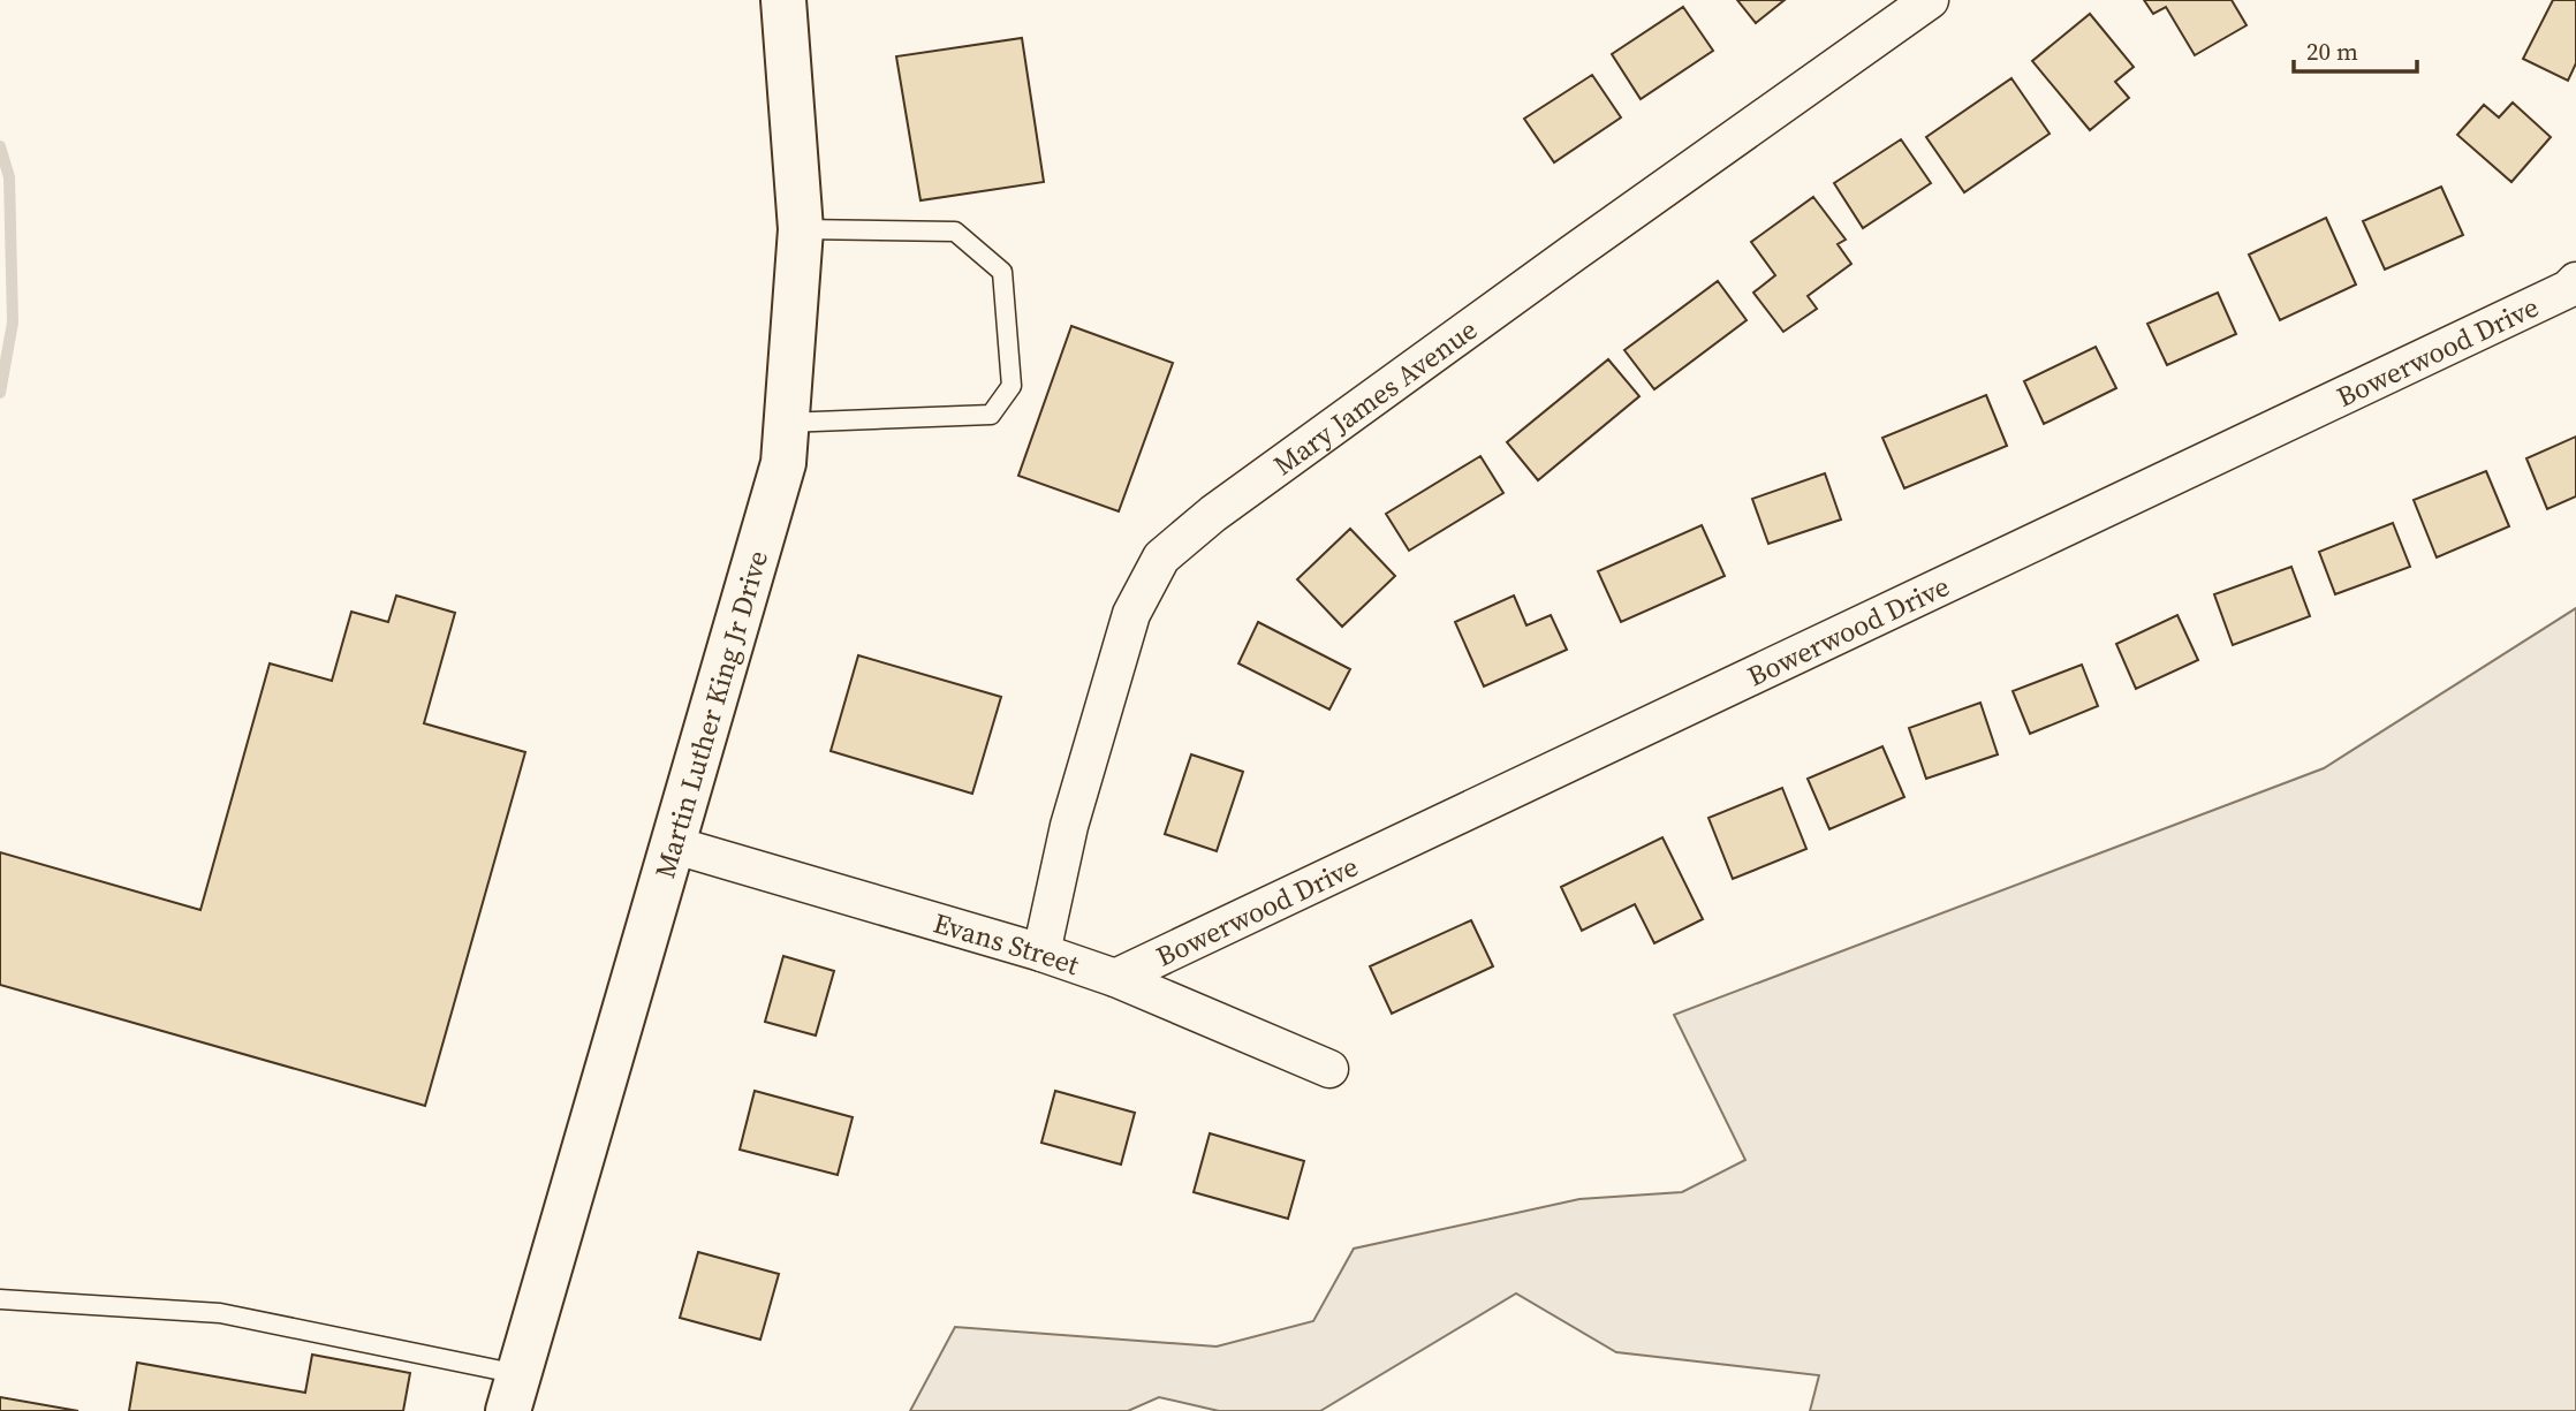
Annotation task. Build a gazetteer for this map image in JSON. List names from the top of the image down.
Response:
{
  "streets": {
    "street": [
      "Bowerwood Drive",
      "Mary James Avenue",
      "Martin Luther King Jr Drive",
      "Evans Street"
    ]
  },
  "crossings": [
    ["Bowerwood Drive", "Evans Street"],
    ["Mary James Avenue", "Evans Street"],
    ["Martin Luther King Jr Drive", "Evans Street"]
  ],
  "scale_bar": "20 m"
}
